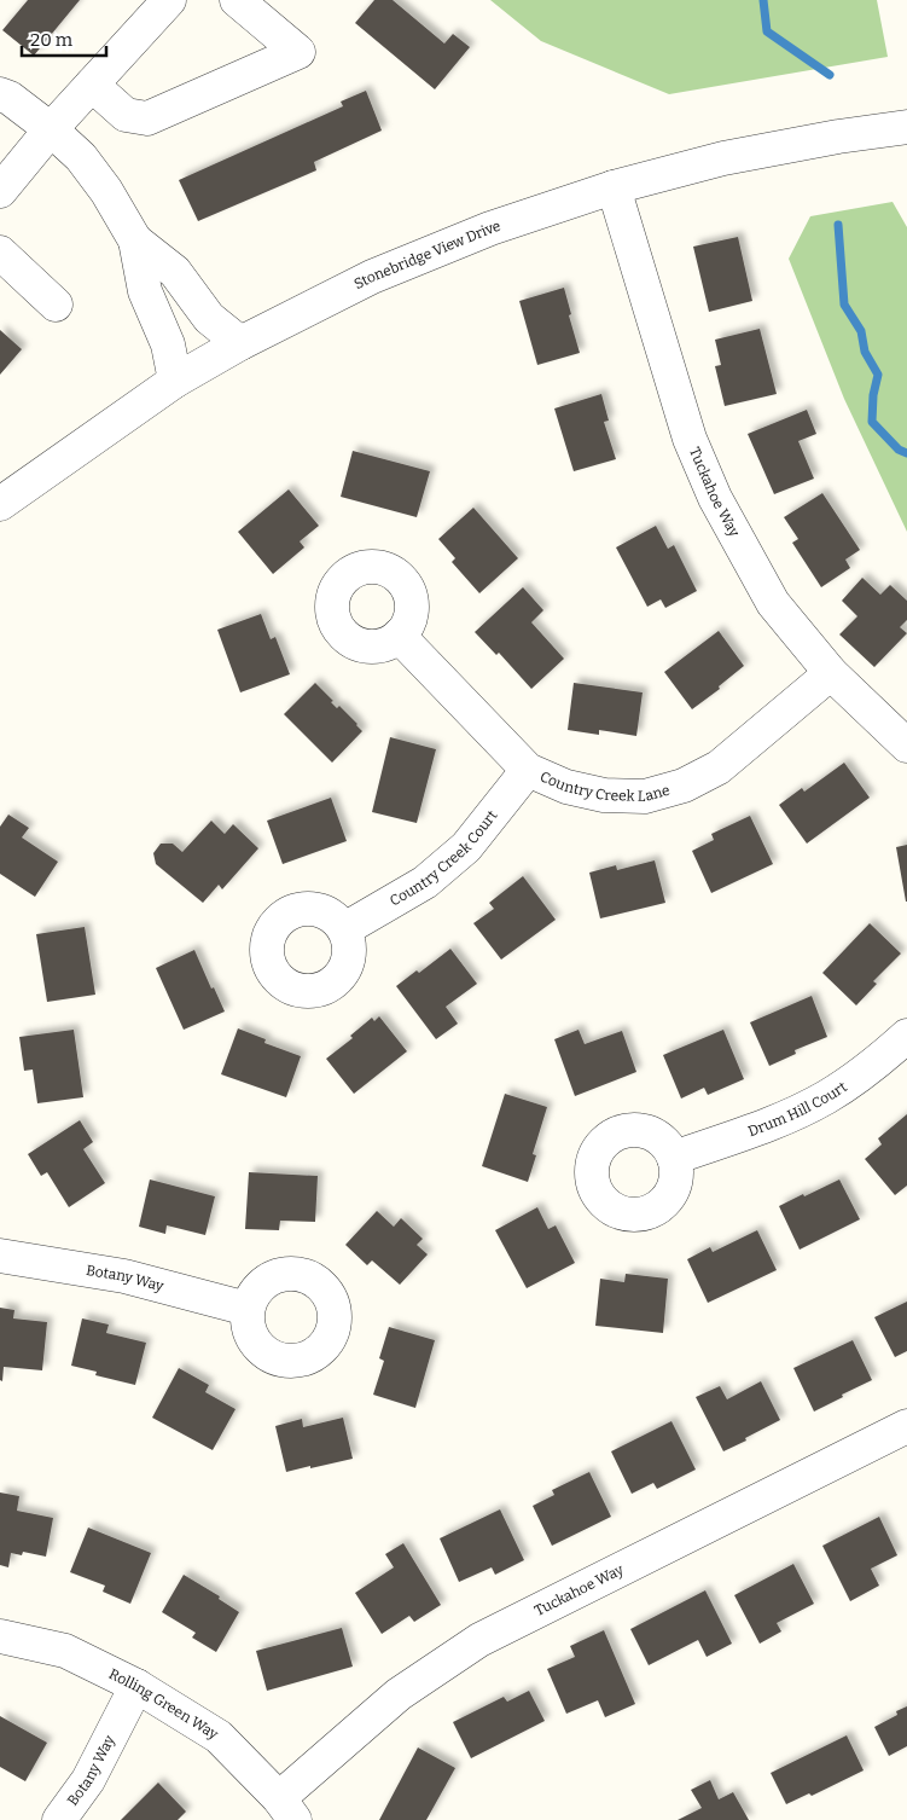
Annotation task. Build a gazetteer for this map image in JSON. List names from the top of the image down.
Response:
{
  "streets": {
    "street": [
      "Stonebridge View Drive",
      "Tuckahoe Way",
      "Country Creek Lane",
      "Country Creek Court",
      "Drum Hill Court",
      "Botany Way",
      "Rolling Green Way"
    ]
  },
  "crossings": [
    ["Stonebridge View Drive", "Tuckahoe Way"],
    ["Tuckahoe Way", "Country Creek Lane"],
    ["Tuckahoe Way", "Rolling Green Way"],
    ["Country Creek Lane", "Country Creek Court"],
    ["Botany Way", "Rolling Green Way"]
  ],
  "scale_bar": "20 m"
}
